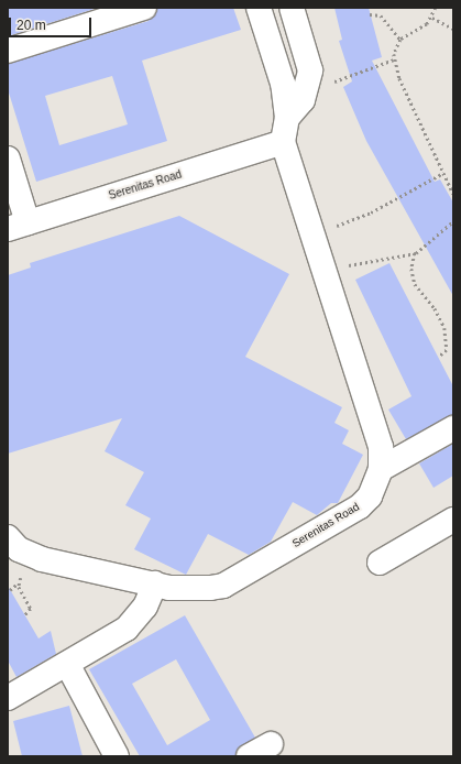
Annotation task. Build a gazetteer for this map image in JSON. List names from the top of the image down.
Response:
{
  "streets": {
    "street": ["Serenitas Road"]
  },
  "scale_bar": "20 m"
}
